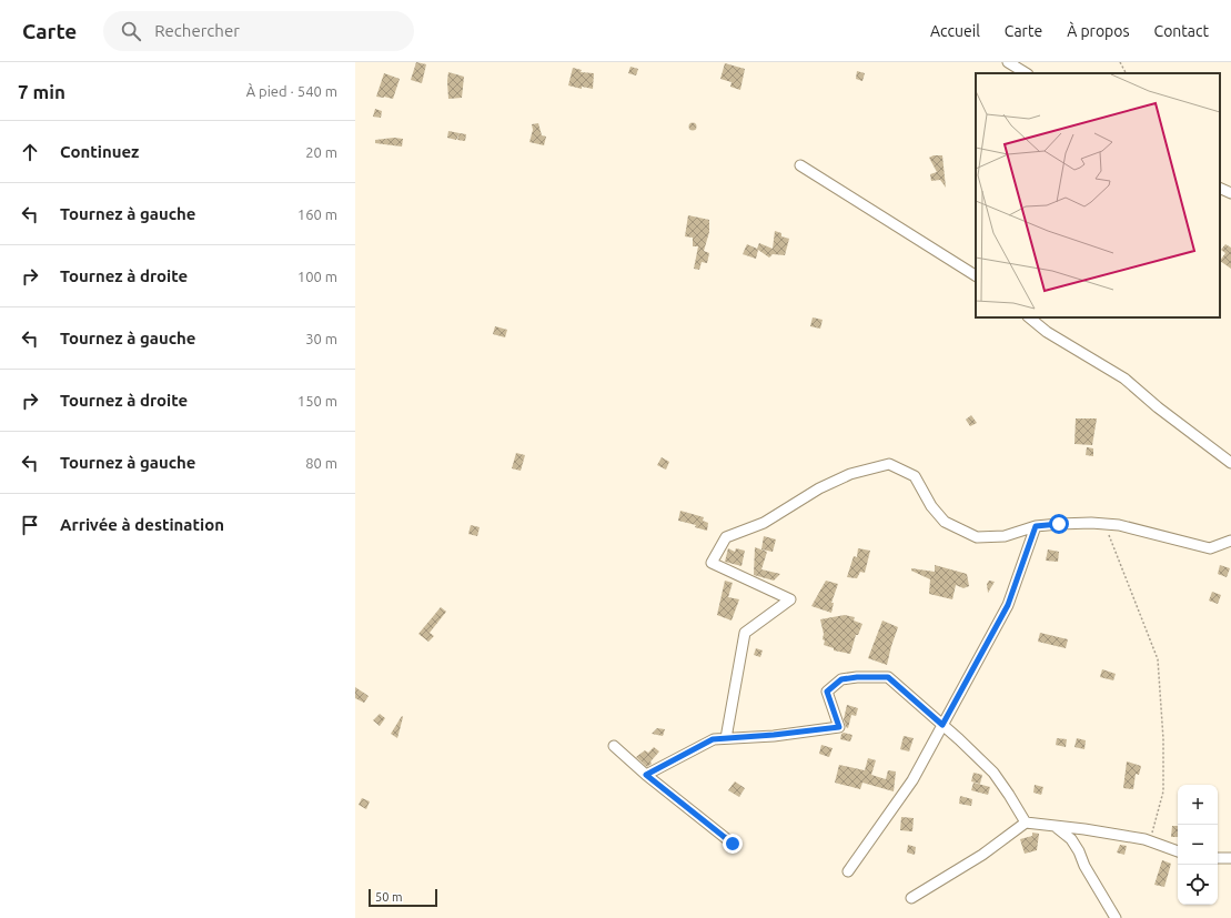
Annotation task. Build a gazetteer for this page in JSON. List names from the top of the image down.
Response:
{
  "scale_bar": "50 m",
  "page": {
    "header": "Carte",
    "search": "Rechercher",
    "nav": [
      "Accueil",
      "Carte",
      "À propos",
      "Contact"
    ],
    "heading": ["7 min", "À pied · 540 m"],
    "list": [
      ["Continuez", "20 m"],
      ["Tournez à gauche", "160 m"],
      ["Tournez à droite", "100 m"],
      ["Tournez à gauche", "30 m"],
      ["Tournez à droite", "150 m"],
      ["Tournez à gauche", "80 m"],
      "Arrivée à destination"
    ],
    "map_buttons": ["+", "−"],
    "scale": "50 m"
  }
}
